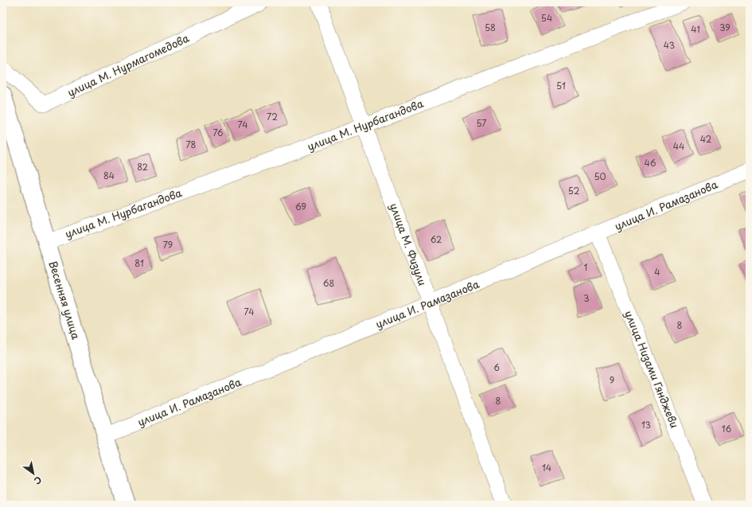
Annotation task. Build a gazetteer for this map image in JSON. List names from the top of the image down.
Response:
{
  "streets": {
    "street": [
      "улица М. Нурмагомедова",
      "улица М. Нурбагандова",
      "улица И. Рамазанова",
      "улица М. Физули",
      "Весенняя улица",
      "улица Низами Гянджеви"
    ]
  },
  "crossings": [
    ["улица М. Нурбагандова", "улица М. Физули"],
    ["улица М. Нурбагандова", "Весенняя улица"],
    ["улица И. Рамазанова", "улица М. Физули"],
    ["улица И. Рамазанова", "Весенняя улица"],
    ["улица И. Рамазанова", "улица Низами Гянджеви"]
  ],
  "house_numbers": [
    "54",
    "58",
    "39",
    "41",
    "43",
    "51",
    "72",
    "57",
    "74",
    "76",
    "42",
    "78",
    "44",
    "46",
    "82",
    "84",
    "50",
    "52",
    "69",
    "62",
    "79",
    "81",
    "1",
    "4",
    "68",
    "3",
    "74",
    "8",
    "6",
    "9",
    "8",
    "13",
    "16",
    "14"
  ],
  "north": "bottom right"
}
